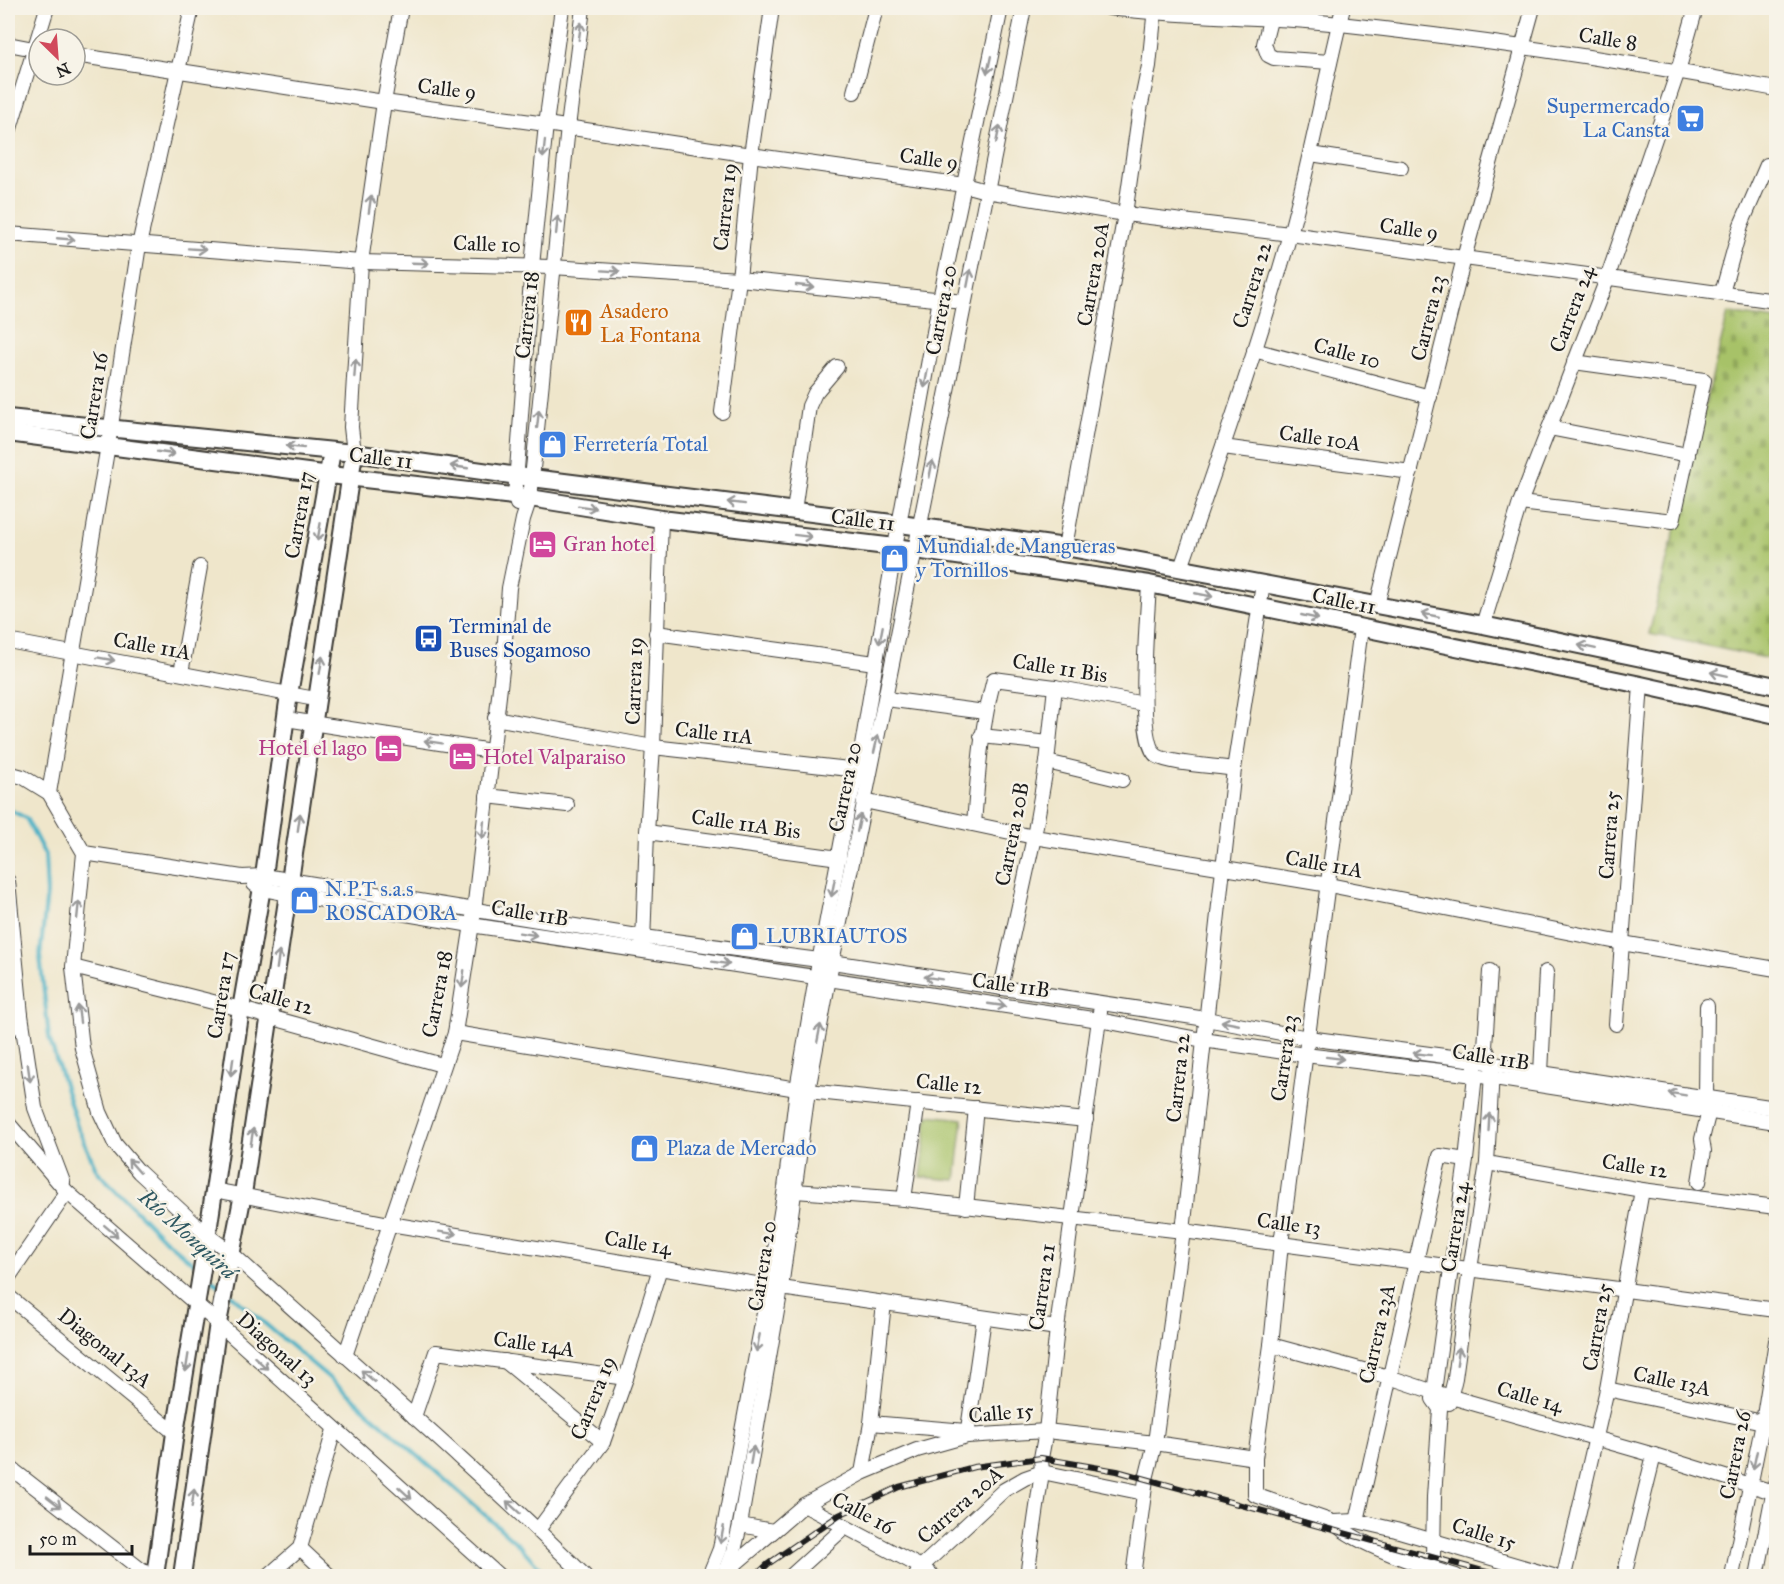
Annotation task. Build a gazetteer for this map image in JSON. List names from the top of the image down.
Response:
{
  "streets": {
    "main road": ["Calle 11", "Carrera 17"],
    "street": [
      "Calle 8",
      "Calle 9",
      "Carrera 19",
      "Calle 10",
      "Carrera 20A",
      "Carrera 22",
      "Carrera 24",
      "Carrera 20",
      "Carrera 18",
      "Carrera 23",
      "Carrera 16",
      "Calle 10A",
      "Calle 11A",
      "Calle 11 Bis",
      "Calle 11A Bis",
      "Carrera 20B",
      "Carrera 25",
      "Calle 11B",
      "Calle 12",
      "Calle 13",
      "Calle 14",
      "Carrera 21",
      "Carrera 23A",
      "Calle 14A",
      "Diagonal 13A",
      "Diagonal 13",
      "Calle 13A",
      "Calle 15",
      "Carrera 26",
      "Calle 16"
    ]
  },
  "crossings": [
    ["Calle 8", "Carrera 20A"],
    ["Calle 8", "Carrera 22"],
    ["Calle 8", "Carrera 24"],
    ["Calle 8", "Carrera 23"],
    ["Calle 9", "Carrera 19"],
    ["Calle 9", "Carrera 20A"],
    ["Calle 9", "Carrera 22"],
    ["Calle 9", "Carrera 24"],
    ["Calle 9", "Carrera 20"],
    ["Calle 9", "Carrera 18"],
    ["Calle 9", "Carrera 23"],
    ["Calle 9", "Carrera 16"],
    ["Carrera 19", "Calle 10"],
    ["Carrera 19", "Calle 11"],
    ["Carrera 19", "Calle 11A"],
    ["Carrera 19", "Calle 11A Bis"],
    ["Carrera 19", "Calle 11B"],
    ["Carrera 19", "Calle 14"],
    ["Carrera 19", "Calle 14A"],
    ["Carrera 19", "Diagonal 13"],
    ["Calle 10", "Carrera 22"],
    ["Calle 10", "Carrera 20"],
    ["Calle 10", "Carrera 18"],
    ["Calle 10", "Carrera 23"],
    ["Calle 10", "Carrera 16"],
    ["Carrera 20A", "Calle 11"],
    ["Carrera 20A", "Carrera 21"],
    ["Carrera 20A", "Calle 16"],
    ["Carrera 22", "Calle 10A"],
    ["Carrera 22", "Calle 11"],
    ["Carrera 22", "Calle 11A"],
    ["Carrera 22", "Calle 11B"],
    ["Carrera 22", "Calle 13"],
    ["Carrera 22", "Calle 15"],
    ["Carrera 24", "Calle 11"],
    ["Carrera 24", "Calle 11B"],
    ["Carrera 24", "Calle 12"],
    ["Carrera 24", "Calle 13"],
    ["Carrera 24", "Calle 14"],
    ["Carrera 24", "Carrera 23A"],
    ["Carrera 24", "Calle 15"],
    ["Carrera 20", "Calle 11"],
    ["Carrera 20", "Calle 11A"],
    ["Carrera 20", "Calle 11A Bis"],
    ["Carrera 20", "Calle 11B"],
    ["Carrera 20", "Calle 12"],
    ["Carrera 20", "Calle 13"],
    ["Carrera 20", "Calle 14"],
    ["Carrera 20", "Calle 15"],
    ["Carrera 18", "Calle 11"],
    ["Carrera 18", "Calle 11A"],
    ["Carrera 18", "Calle 11B"],
    ["Carrera 18", "Calle 12"],
    ["Carrera 18", "Calle 14"],
    ["Carrera 18", "Diagonal 13"],
    ["Carrera 23", "Calle 10A"],
    ["Carrera 23", "Calle 11"],
    ["Carrera 23", "Calle 11A"],
    ["Carrera 23", "Calle 11B"],
    ["Carrera 23", "Calle 13"],
    ["Carrera 23", "Calle 14"],
    ["Carrera 23", "Calle 15"],
    ["Carrera 16", "Calle 11"],
    ["Carrera 16", "Calle 11A"],
    ["Calle 11", "Carrera 17"],
    ["Calle 11", "Carrera 25"],
    ["Carrera 17", "Calle 11A"],
    ["Carrera 17", "Calle 11B"],
    ["Carrera 17", "Calle 12"],
    ["Carrera 17", "Calle 14"],
    ["Carrera 17", "Diagonal 13A"],
    ["Carrera 17", "Diagonal 13"],
    ["Calle 11A", "Carrera 20B"],
    ["Calle 11A", "Carrera 25"],
    ["Calle 11 Bis", "Carrera 20B"],
    ["Carrera 20B", "Calle 11B"],
    ["Carrera 25", "Calle 12"],
    ["Carrera 25", "Calle 13"],
    ["Carrera 25", "Calle 14"],
    ["Carrera 25", "Calle 13A"],
    ["Calle 11B", "Carrera 21"],
    ["Calle 12", "Carrera 21"],
    ["Calle 13", "Carrera 21"],
    ["Calle 13", "Carrera 23A"],
    ["Calle 14", "Carrera 21"],
    ["Calle 14", "Carrera 23A"],
    ["Calle 14", "Carrera 26"],
    ["Carrera 21", "Calle 15"],
    ["Carrera 23A", "Calle 15"],
    ["Calle 14A", "Diagonal 13"],
    ["Calle 13A", "Carrera 26"],
    ["Calle 15", "Calle 16"]
  ],
  "one_way": ["Calle 10", "Carrera 17"],
  "water": ["Río Monquirá"],
  "places": {
    "supermarket": ["Supermercado La Cansta"],
    "restaurant": ["Asadero La Fontana"],
    "shop": [
      "Ferretería Total",
      "Mundial de Mangueras y Tornillos",
      "N.P.T s.a.s ROSCADORA",
      "LUBRIAUTOS",
      "Plaza de Mercado"
    ],
    "hotel": ["Gran hotel", "Hotel el lago", "Hotel Valparaiso"],
    "bus stop": ["Terminal de Buses Sogamoso"]
  },
  "scale_bar": "50 m",
  "north": "bottom right"
}
